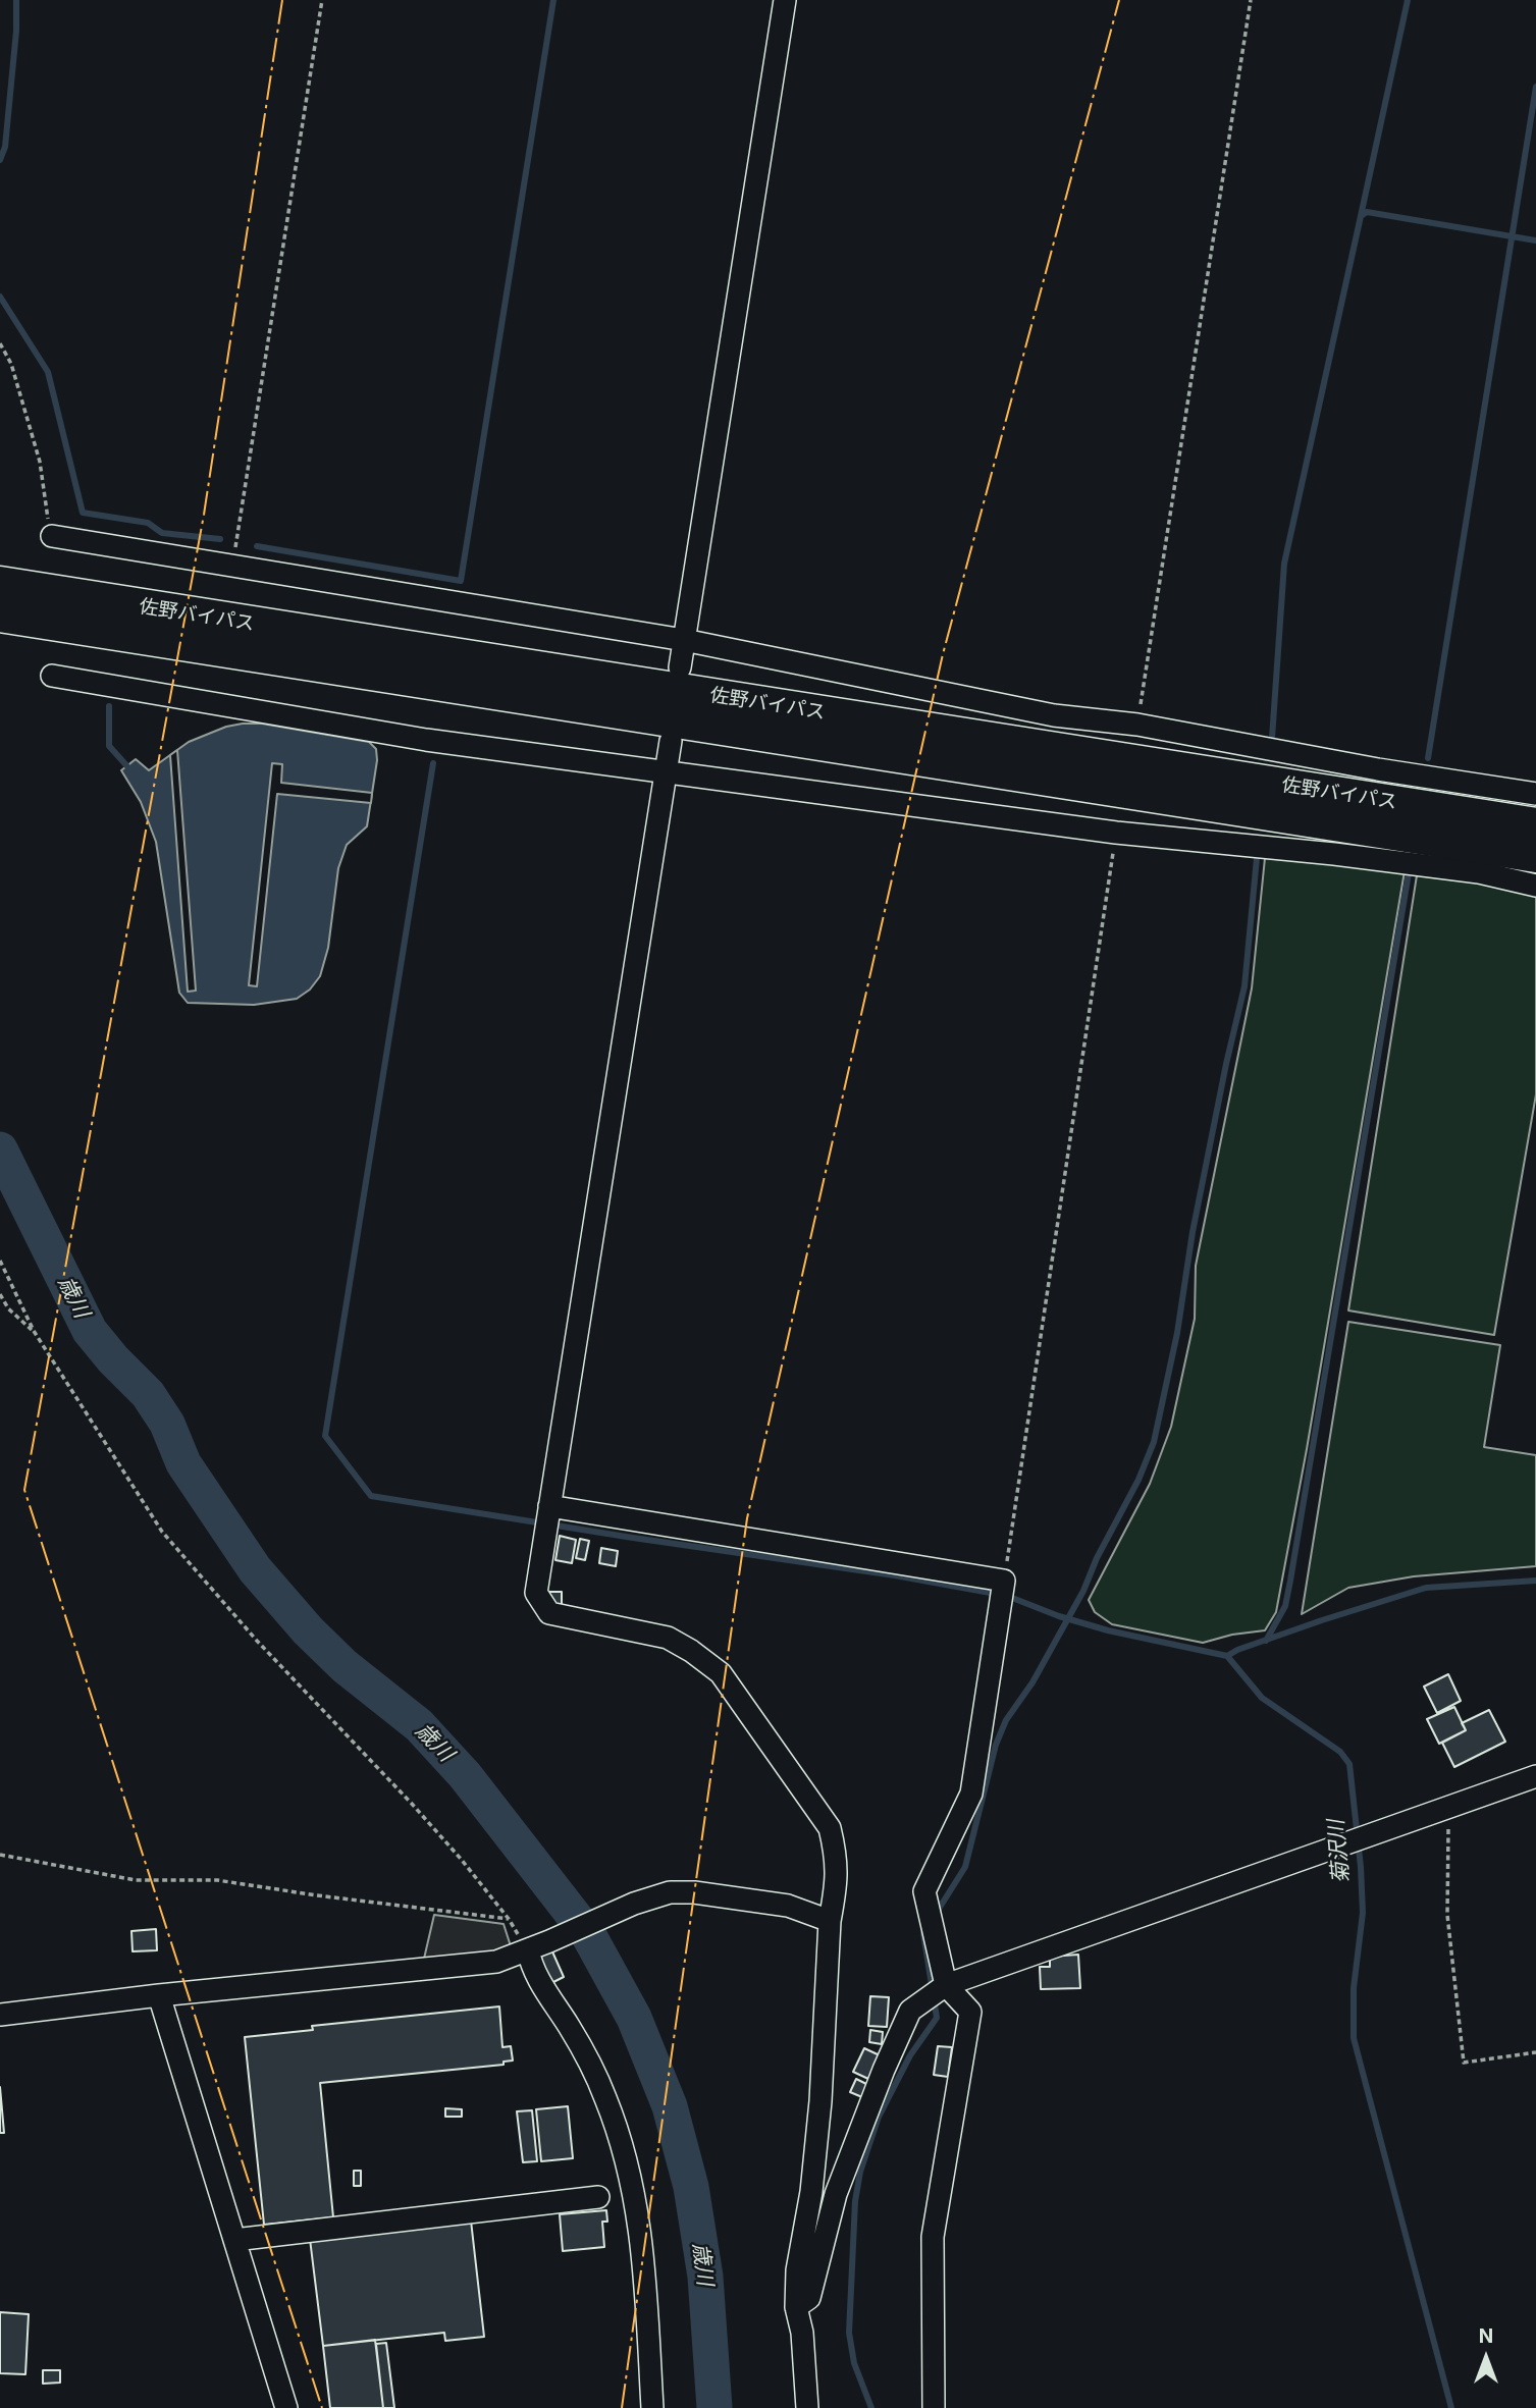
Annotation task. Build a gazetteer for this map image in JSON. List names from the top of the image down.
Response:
{
  "streets": {
    "highway": ["佐野バイパス"]
  },
  "water": ["歳川", "菊沢川"],
  "north": "top"
}
